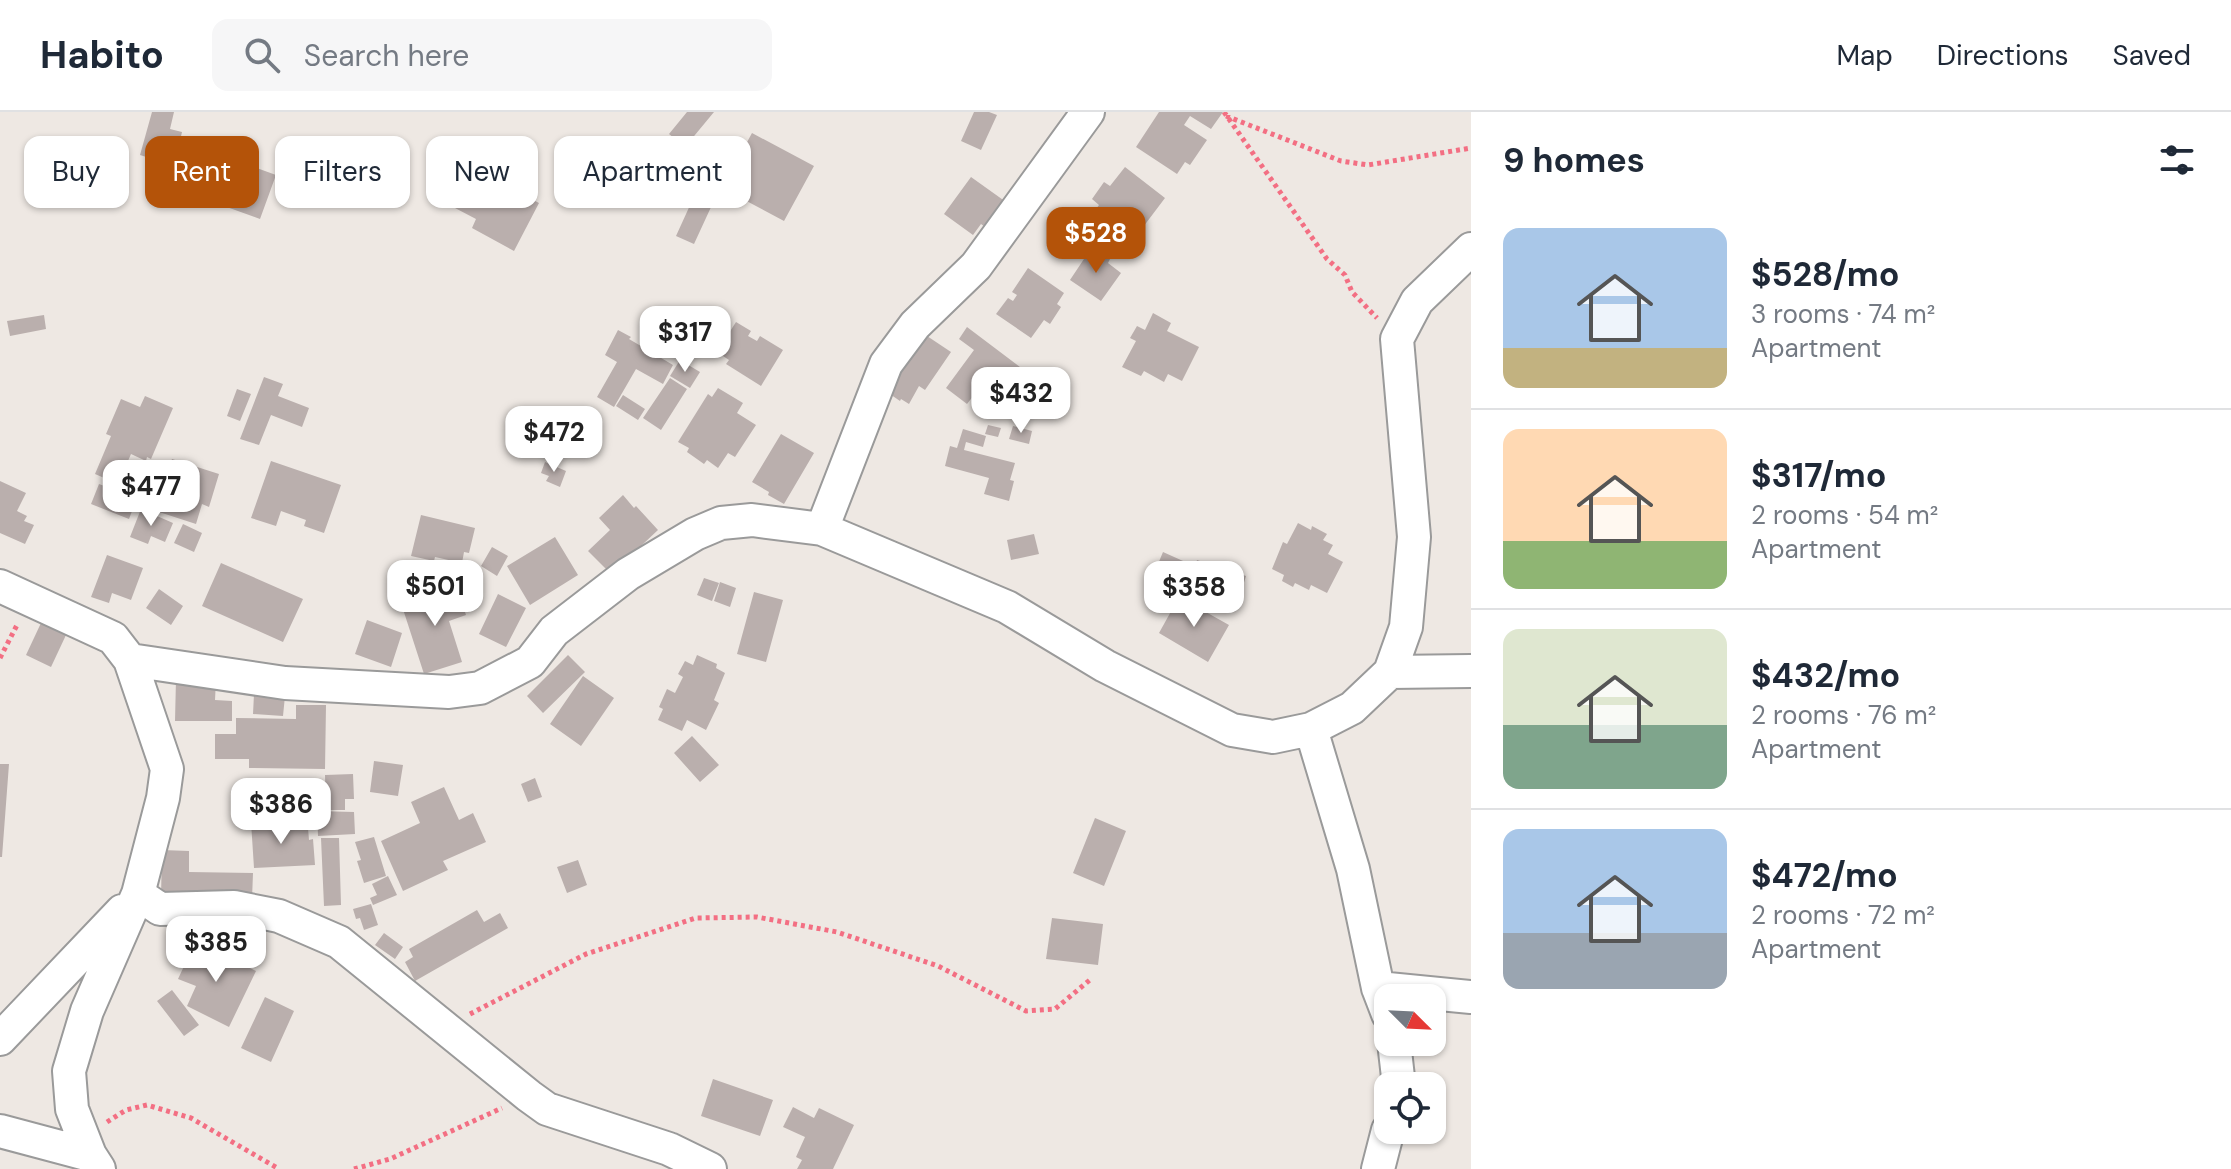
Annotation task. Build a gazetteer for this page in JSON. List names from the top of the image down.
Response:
{
  "north": "bottom right",
  "page": {
    "header": "Habito",
    "search": "Search here",
    "nav": ["Map", "Directions", "Saved"],
    "heading": "9 homes",
    "chip": [
      "Buy",
      "Rent",
      "Filters",
      "New",
      "Apartment"
    ],
    "price": [
      "$528",
      "$317",
      "$432",
      "$472",
      "$477",
      "$501",
      "$358",
      "$386",
      "$385"
    ],
    "list": [
      {
        "name": "$528/mo",
        "note": "3 rooms · 74 m² · Apartment"
      },
      {
        "name": "$317/mo",
        "note": "2 rooms · 54 m² · Apartment"
      },
      {
        "name": "$432/mo",
        "note": "2 rooms · 76 m² · Apartment"
      },
      {
        "name": "$472/mo",
        "note": "2 rooms · 72 m² · Apartment"
      }
    ]
  }
}
